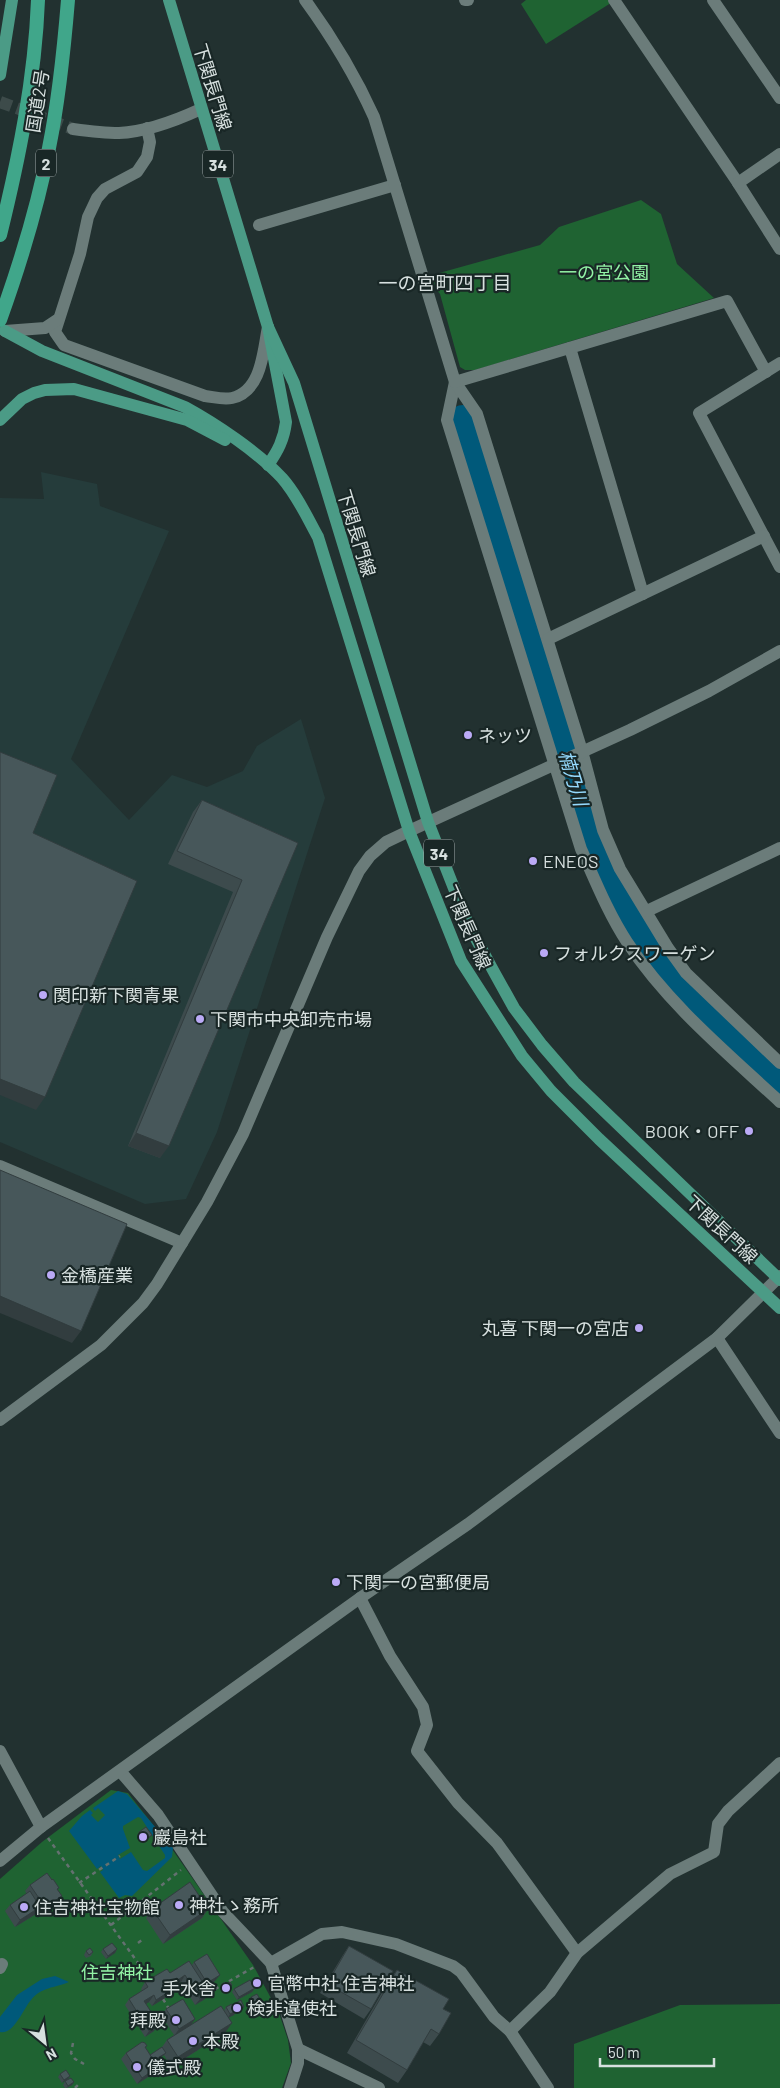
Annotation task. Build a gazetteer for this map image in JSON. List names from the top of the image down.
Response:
{
  "streets": {
    "highway": ["国道2号", "2"],
    "main road": ["下関長門線", "34"]
  },
  "districts": ["一の宮町四丁目"],
  "water": ["楠乃川"],
  "parks": ["一の宮公園", "住吉神社"],
  "places": [
    "ネッツ",
    "ENEOS",
    "フォルクスワーゲン",
    "関印新下関青果",
    "下関市中央卸売市場",
    "BOOK・OFF",
    "金橋産業",
    "丸喜 下関一の宮店",
    "下関一の宮郵便局",
    "巖島社",
    "神社ゝ務所",
    "住吉神社宝物館",
    "官幣中社 住吉神社",
    "手水舎",
    "検非違使社",
    "拜殿",
    "本殿",
    "儀式殿"
  ],
  "scale_bar": "50 m",
  "north": "bottom right"
}
